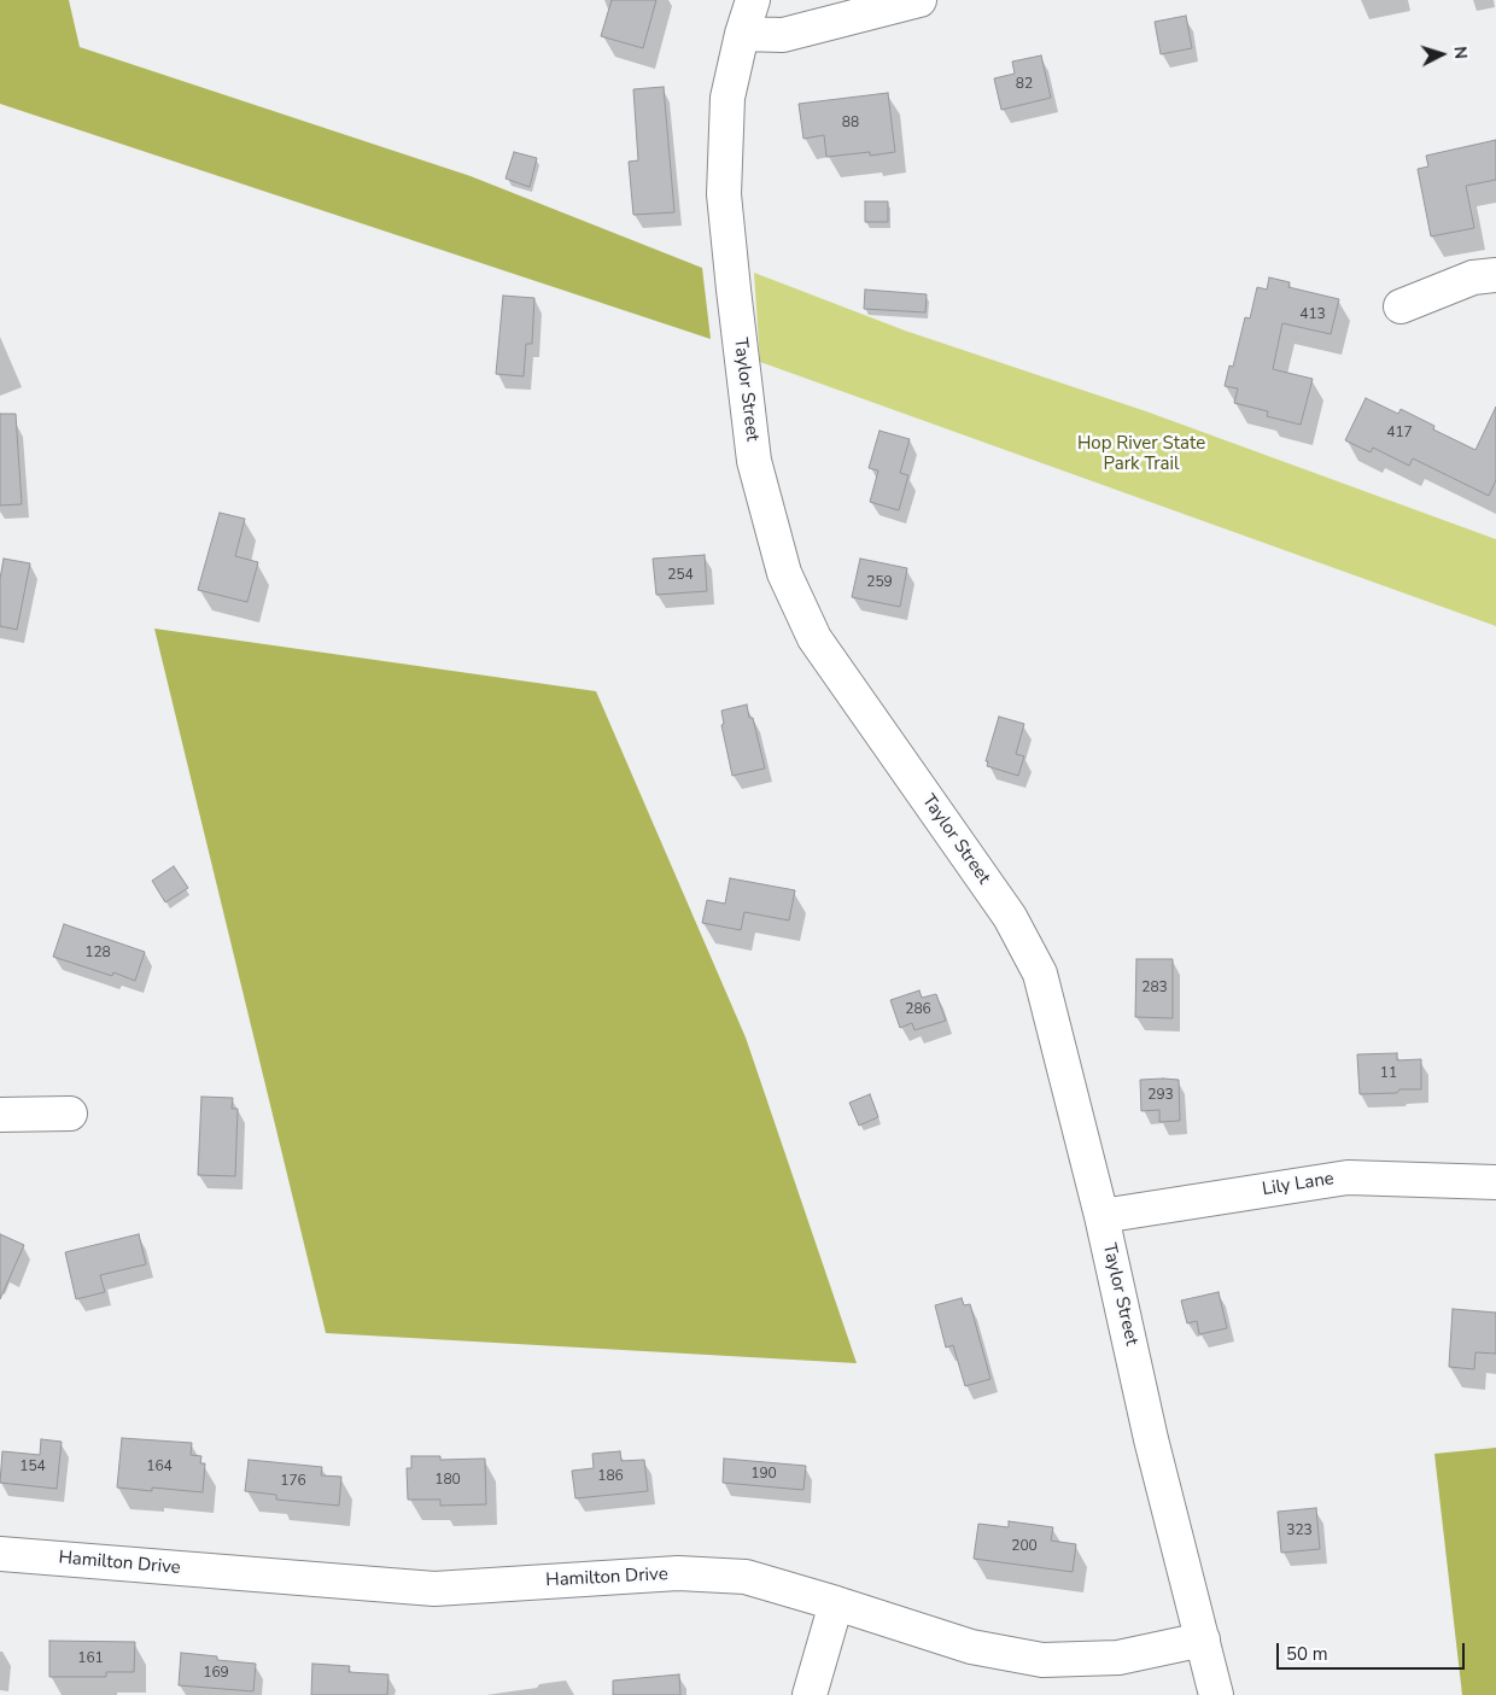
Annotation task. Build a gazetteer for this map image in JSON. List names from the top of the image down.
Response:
{
  "streets": {
    "street": ["Taylor Street", "Lily Lane", "Hamilton Drive"]
  },
  "crossings": [
    ["Taylor Street", "Lily Lane"],
    ["Taylor Street", "Hamilton Drive"]
  ],
  "parks": ["Hop River State Park Trail"],
  "house_numbers": [
    "82",
    "88",
    "413",
    "417",
    "254",
    "259",
    "128",
    "283",
    "286",
    "11",
    "293",
    "154",
    "164",
    "190",
    "186",
    "180",
    "176",
    "323",
    "200",
    "161",
    "169"
  ],
  "scale_bar": "50 m",
  "north": "right"
}
